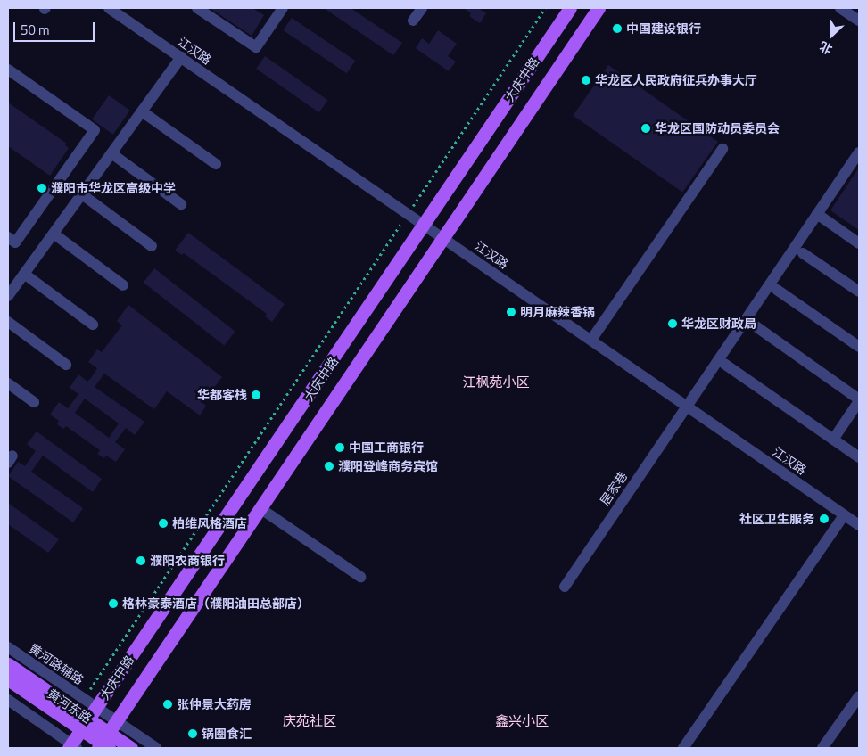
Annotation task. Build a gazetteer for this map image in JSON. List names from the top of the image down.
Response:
{
  "streets": {
    "main road": ["大庆中路", "黄河东路"],
    "street": ["江汉路", "居家巷", "黄河路辅路"]
  },
  "crossings": [
    ["江汉路", "大庆中路"],
    ["江汉路", "居家巷"],
    ["大庆中路", "黄河路辅路"],
    ["大庆中路", "黄河东路"]
  ],
  "districts": ["江枫苑小区", "庆苑社区", "鑫兴小区"],
  "places": [
    "中国建设银行",
    "华龙区人民政府征兵办事大厅",
    "华龙区国防动员委员会",
    "濮阳市华龙区高级中学",
    "明月麻辣香锅",
    "华龙区财政局",
    "华都客栈",
    "中国工商银行",
    "濮阳登峰商务宾馆",
    "社区卫生服务",
    "柏维风格酒店",
    "濮阳农商银行",
    "格林豪泰酒店（濮阳油田总部店）",
    "张仲景大药房",
    "锅圈食汇"
  ],
  "scale_bar": "50 m",
  "north": "bottom left"
}
